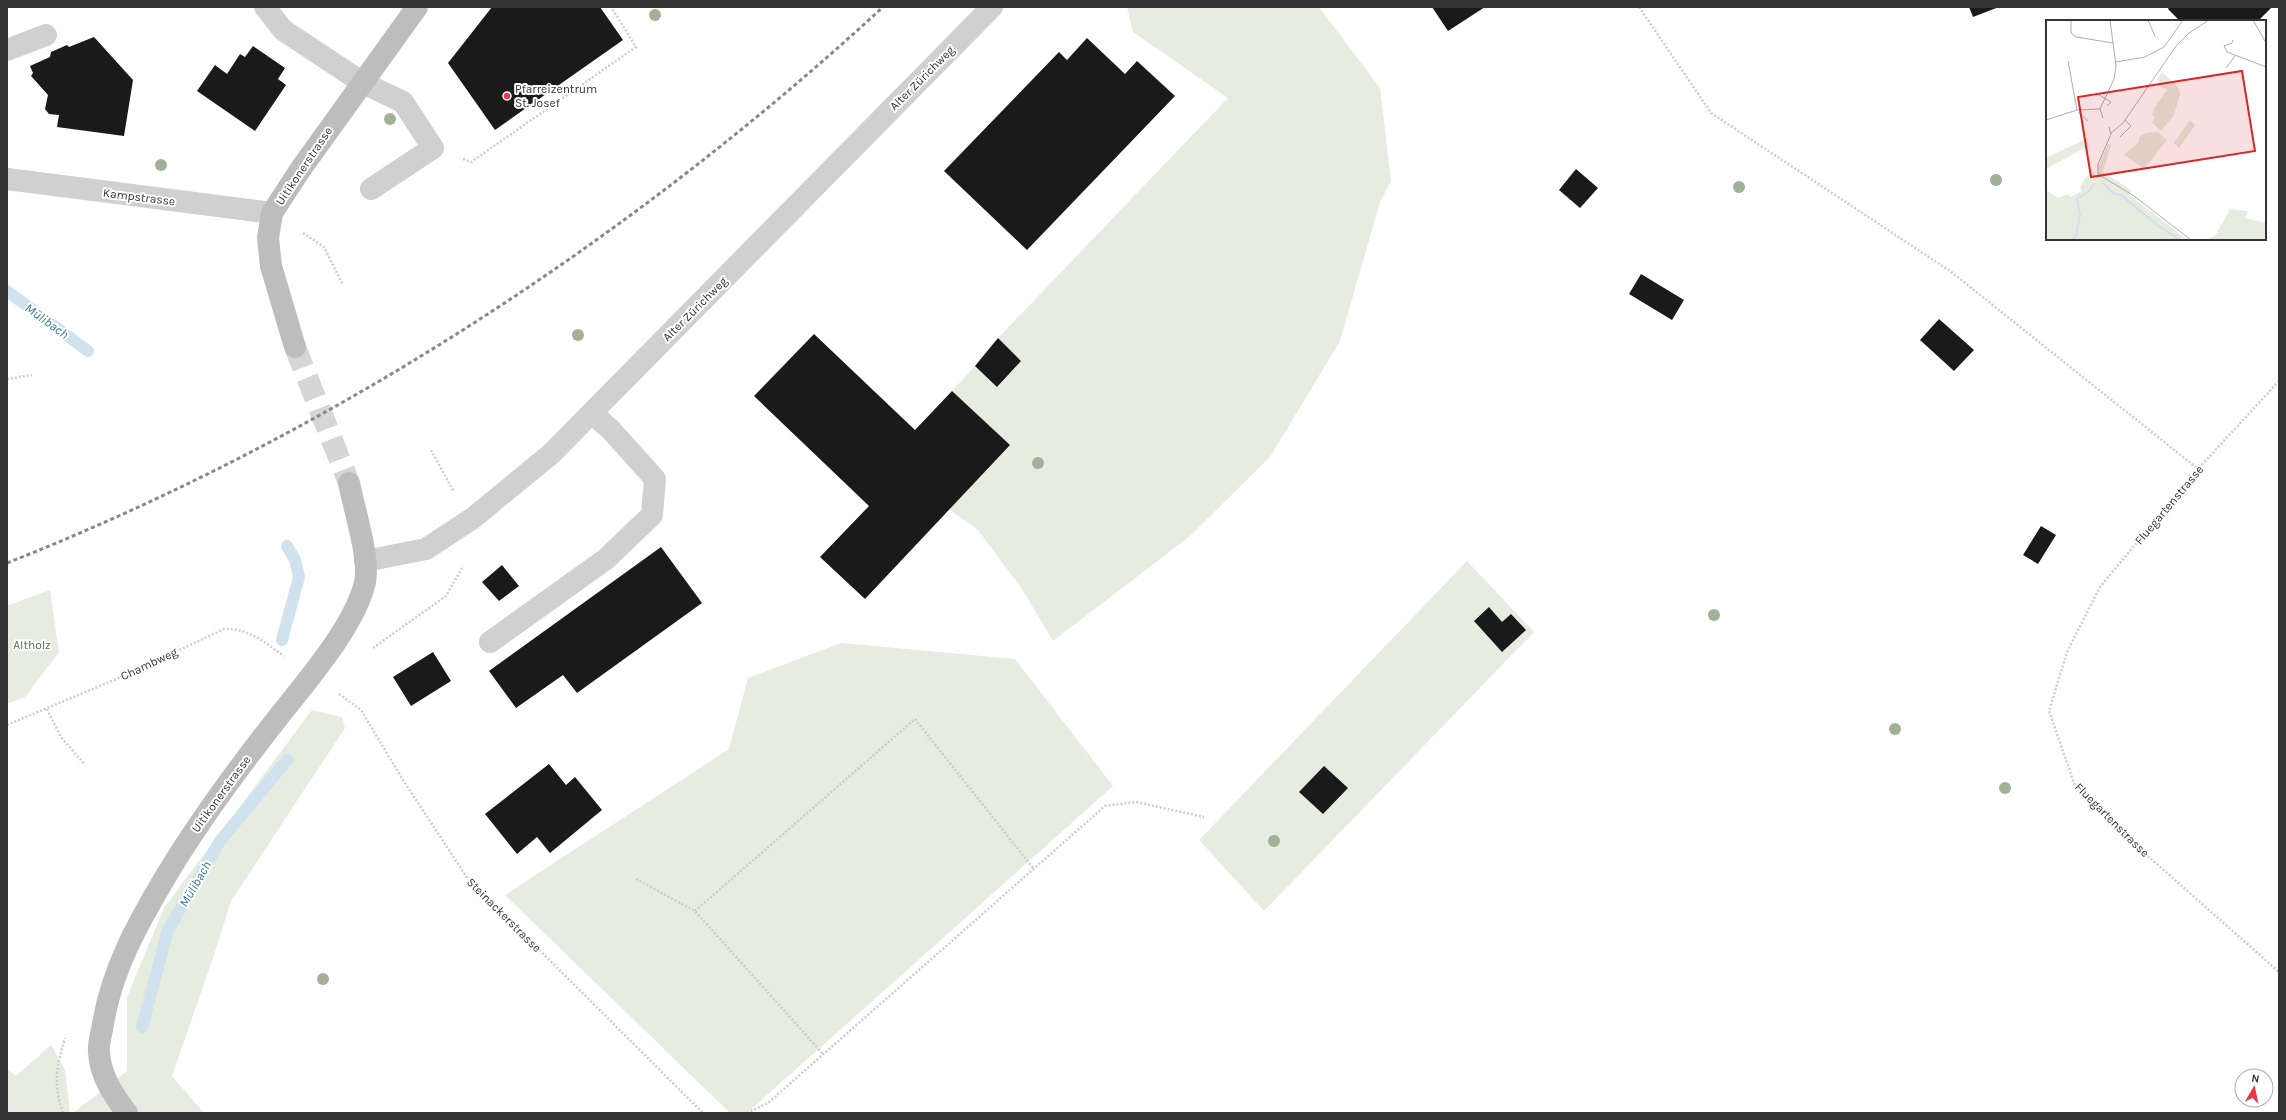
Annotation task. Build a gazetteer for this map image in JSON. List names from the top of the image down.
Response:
{
  "streets": {
    "street": ["Alter Zürichweg", "Uitikonerstrasse", "Kampstrasse"],
    "path": ["Fluegartenstrasse", "Chambweg", "Steinackerstrasse"]
  },
  "crossings": [
    ["Alter Zürichweg", "Uitikonerstrasse"],
    ["Uitikonerstrasse", "Kampstrasse"]
  ],
  "water": ["Mülibach"],
  "parks": ["Altholz"],
  "places": ["Pfarreizentrum St. Josef"],
  "north": "top"
}
